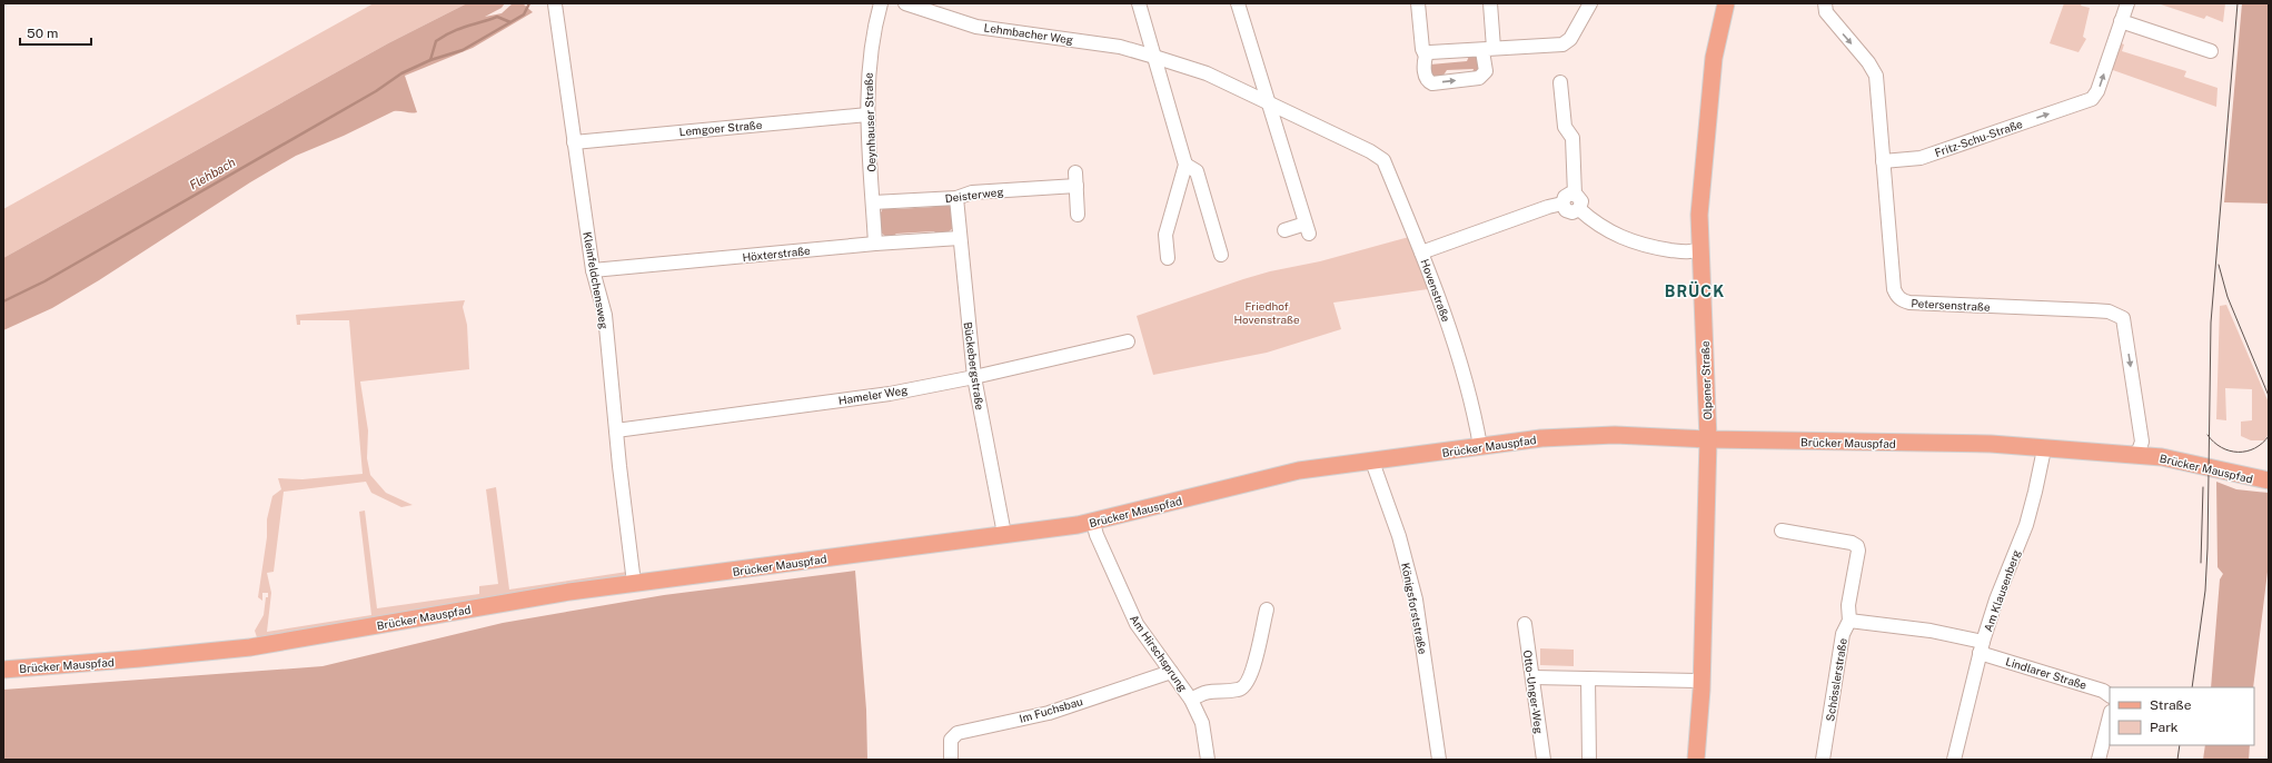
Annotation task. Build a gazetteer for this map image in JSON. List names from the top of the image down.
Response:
{
  "streets": {
    "main road": ["Olpener Straße", "Brücker Mauspfad"],
    "street": [
      "Lehmbacher Weg",
      "Oeynhauser Straße",
      "Lemgoer Straße",
      "Fritz-Schu-Straße",
      "Deisterweg",
      "Höxterstraße",
      "Kleinfeldchensweg",
      "Hovenstraße",
      "Petersenstraße",
      "Bückebergstraße",
      "Hameler Weg",
      "Am Klausenberg",
      "Königsforststraße",
      "Am Hirschsprung",
      "Lindlarer Straße",
      "Schösslerstraße",
      "Otto-Unger-Weg",
      "Im Fuchsbau"
    ]
  },
  "crossings": [
    ["Lehmbacher Weg", "Hovenstraße"],
    ["Oeynhauser Straße", "Lemgoer Straße"],
    ["Oeynhauser Straße", "Deisterweg"],
    ["Oeynhauser Straße", "Höxterstraße"],
    ["Lemgoer Straße", "Kleinfeldchensweg"],
    ["Fritz-Schu-Straße", "Petersenstraße"],
    ["Deisterweg", "Bückebergstraße"],
    ["Höxterstraße", "Kleinfeldchensweg"],
    ["Höxterstraße", "Bückebergstraße"],
    ["Kleinfeldchensweg", "Hameler Weg"],
    ["Kleinfeldchensweg", "Brücker Mauspfad"],
    ["Hovenstraße", "Olpener Straße"],
    ["Hovenstraße", "Brücker Mauspfad"],
    ["Petersenstraße", "Brücker Mauspfad"],
    ["Bückebergstraße", "Hameler Weg"],
    ["Bückebergstraße", "Brücker Mauspfad"],
    ["Olpener Straße", "Brücker Mauspfad"],
    ["Brücker Mauspfad", "Am Klausenberg"],
    ["Brücker Mauspfad", "Königsforststraße"],
    ["Brücker Mauspfad", "Am Hirschsprung"],
    ["Am Klausenberg", "Lindlarer Straße"],
    ["Am Hirschsprung", "Im Fuchsbau"],
    ["Lindlarer Straße", "Schösslerstraße"]
  ],
  "one_way": ["Fritz-Schu-Straße", "Petersenstraße"],
  "districts": ["BRÜCK"],
  "water": ["Flehbach"],
  "parks": ["Friedhof Hovenstraße"],
  "legend": ["Straße", "Park"],
  "scale_bar": "50 m"
}
